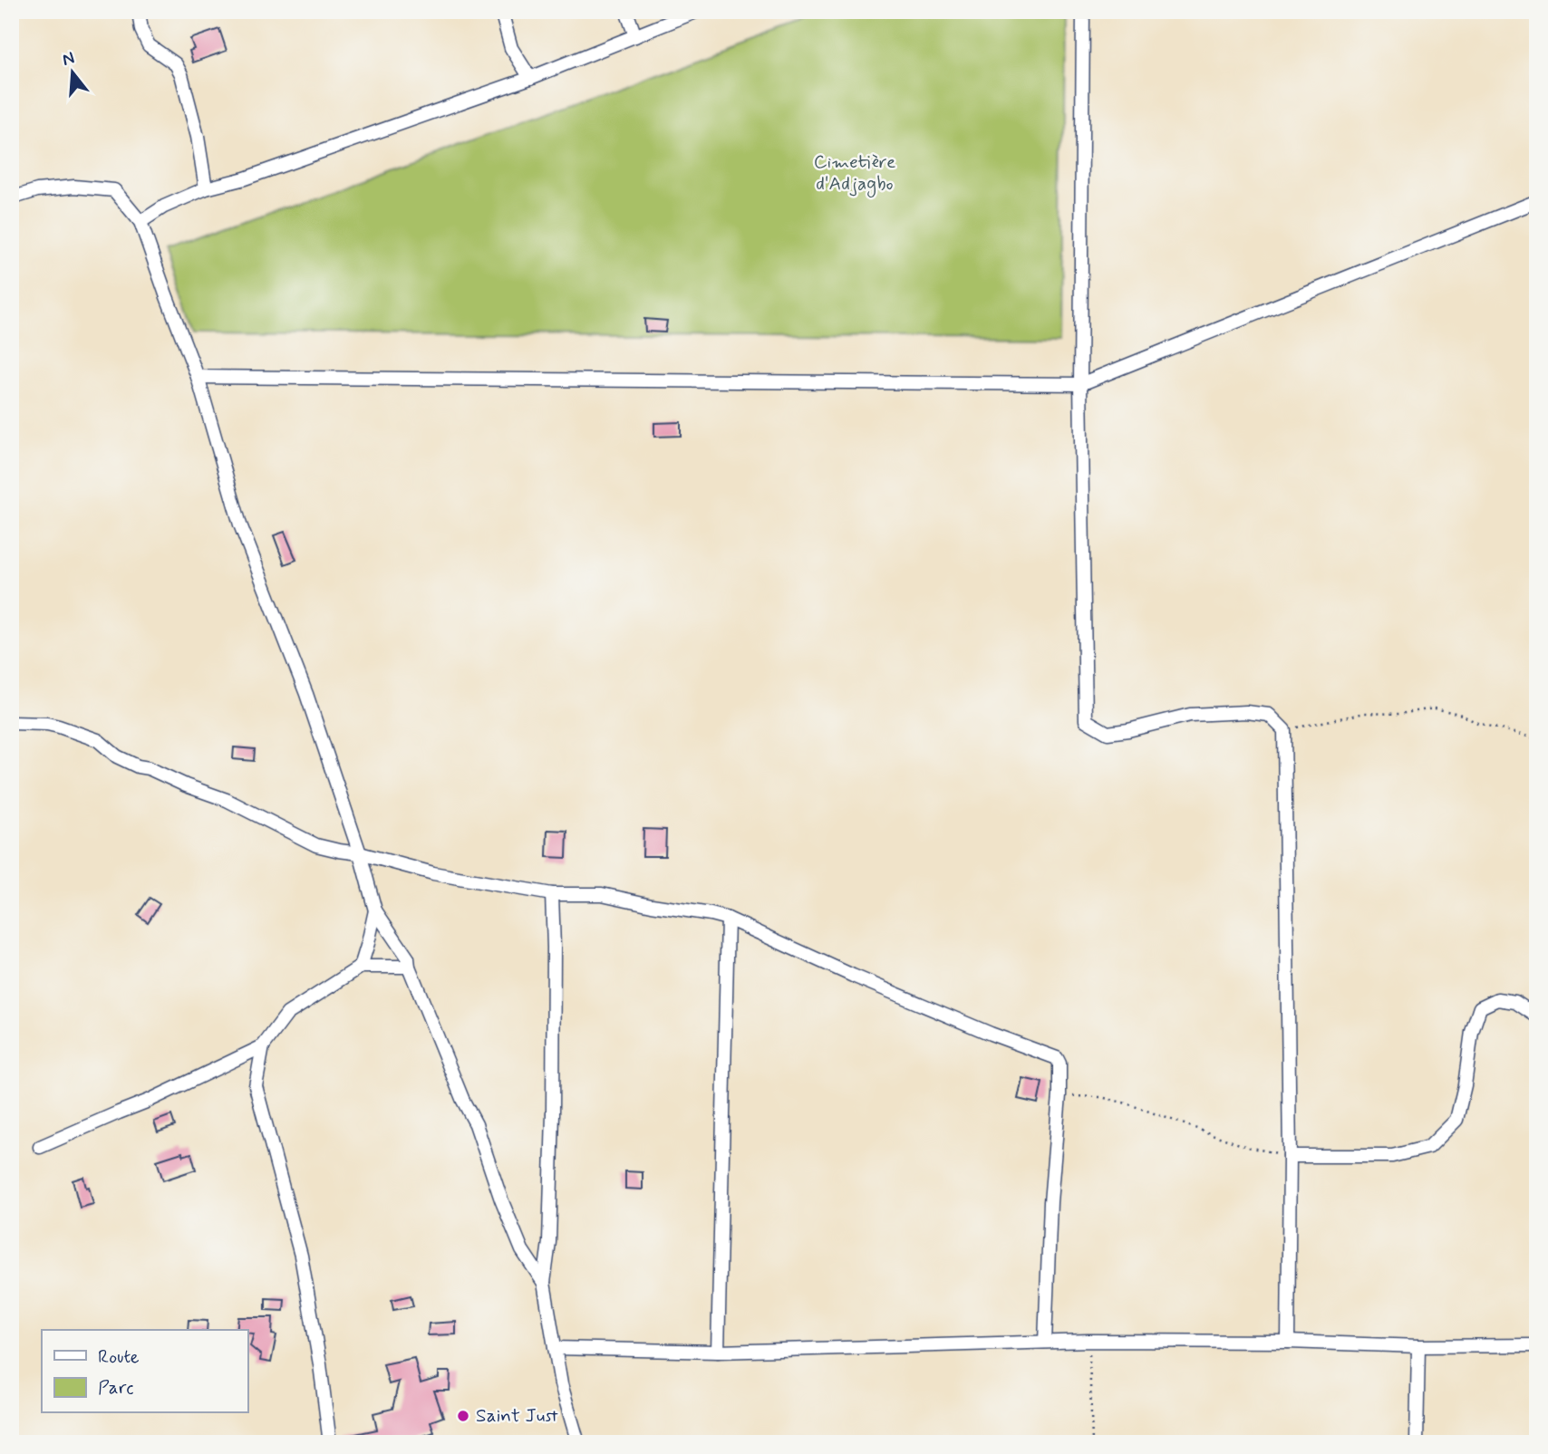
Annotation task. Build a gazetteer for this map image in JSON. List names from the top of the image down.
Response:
{
  "parks": ["Cimetière d'Adjagbo"],
  "places": ["Saint Just"],
  "legend": ["Route", "Parc"],
  "north": "top"
}
